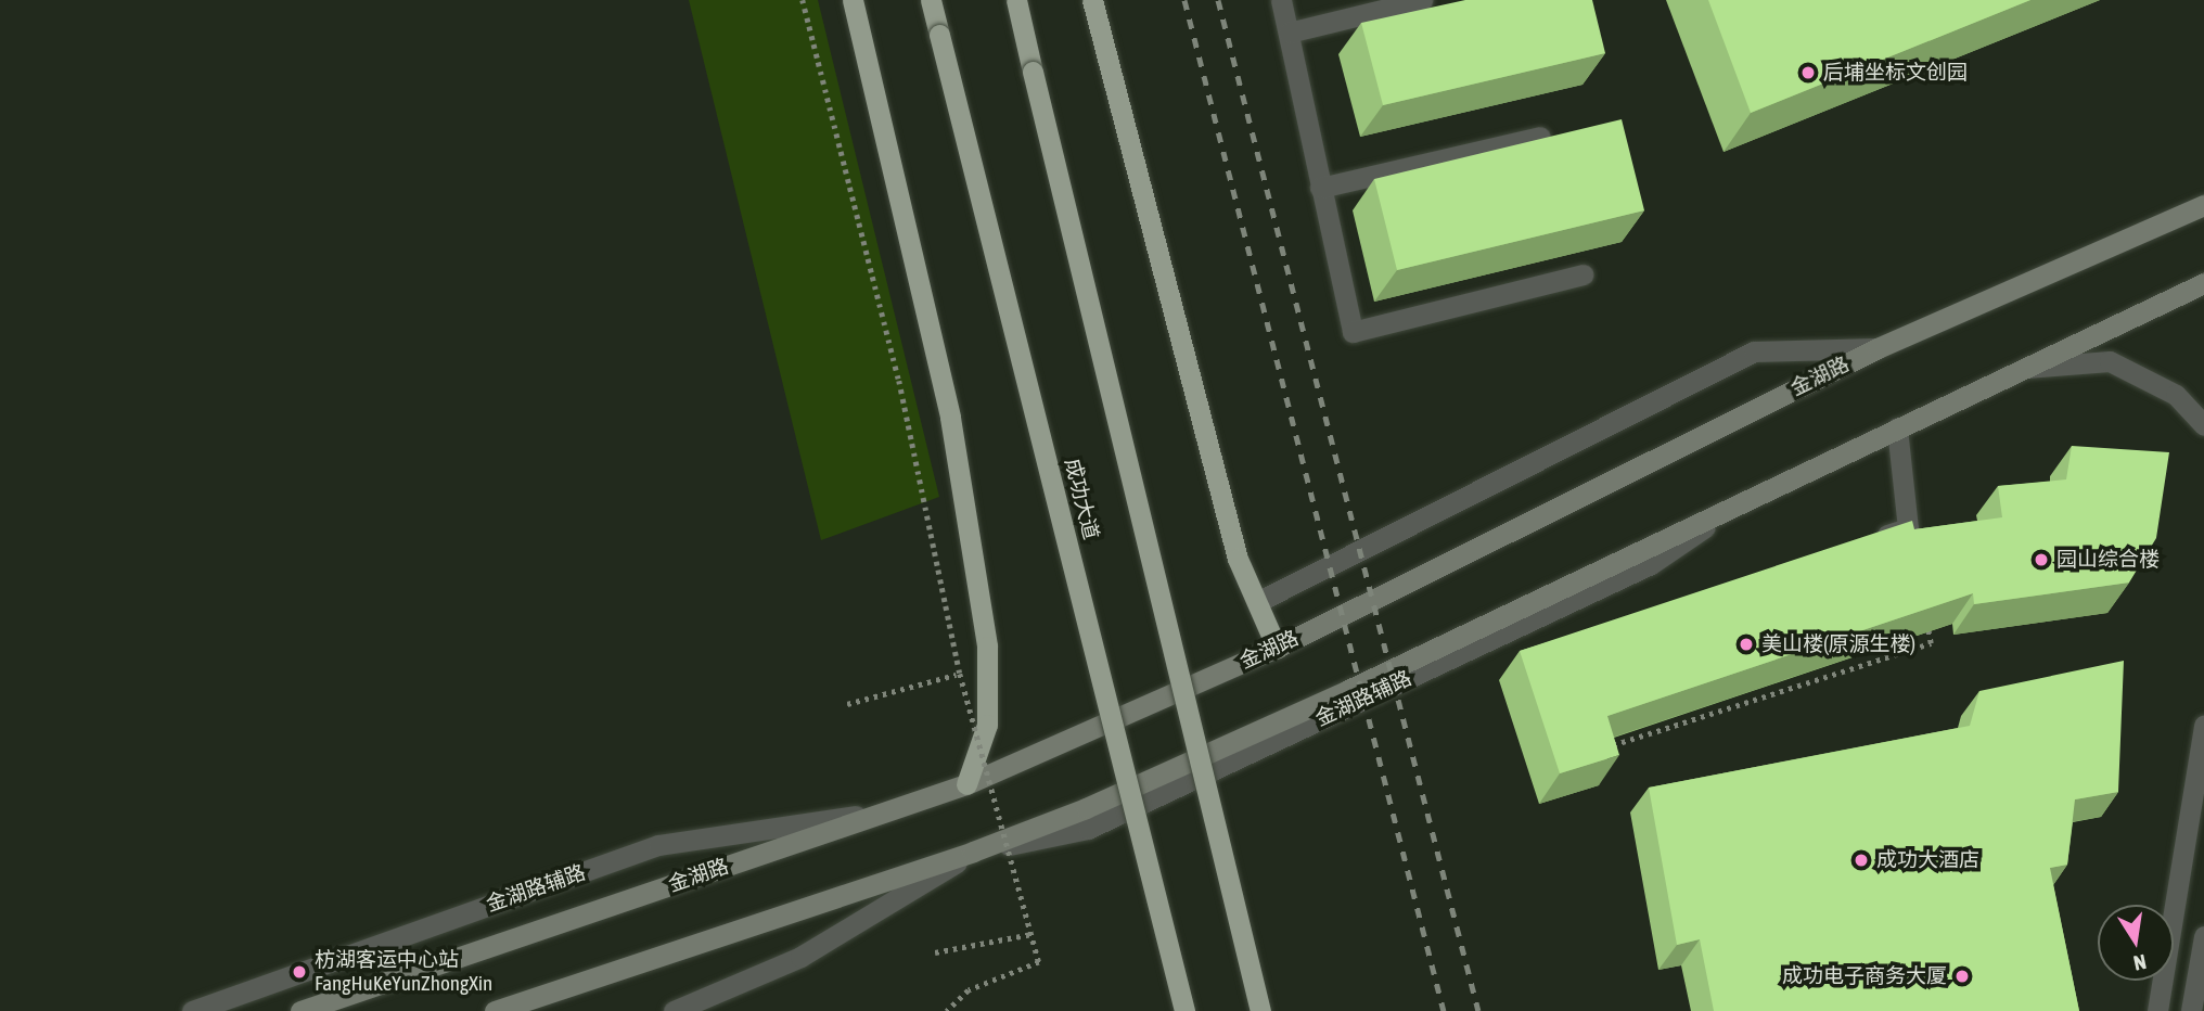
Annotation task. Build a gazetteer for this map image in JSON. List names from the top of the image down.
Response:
{
  "streets": {
    "highway": ["成功大道"],
    "main road": ["金湖路"],
    "street": ["金湖路辅路"]
  },
  "crossings": [
    ["金湖路", "金湖路辅路"]
  ],
  "places": [
    "后埔坐标文创园",
    "园山综合楼",
    "美山楼(原源生楼)",
    "成功大酒店",
    "枋湖客运中心站 FangHuKeYunZhongXin",
    "成功电子商务大厦"
  ],
  "north": "bottom"
}
